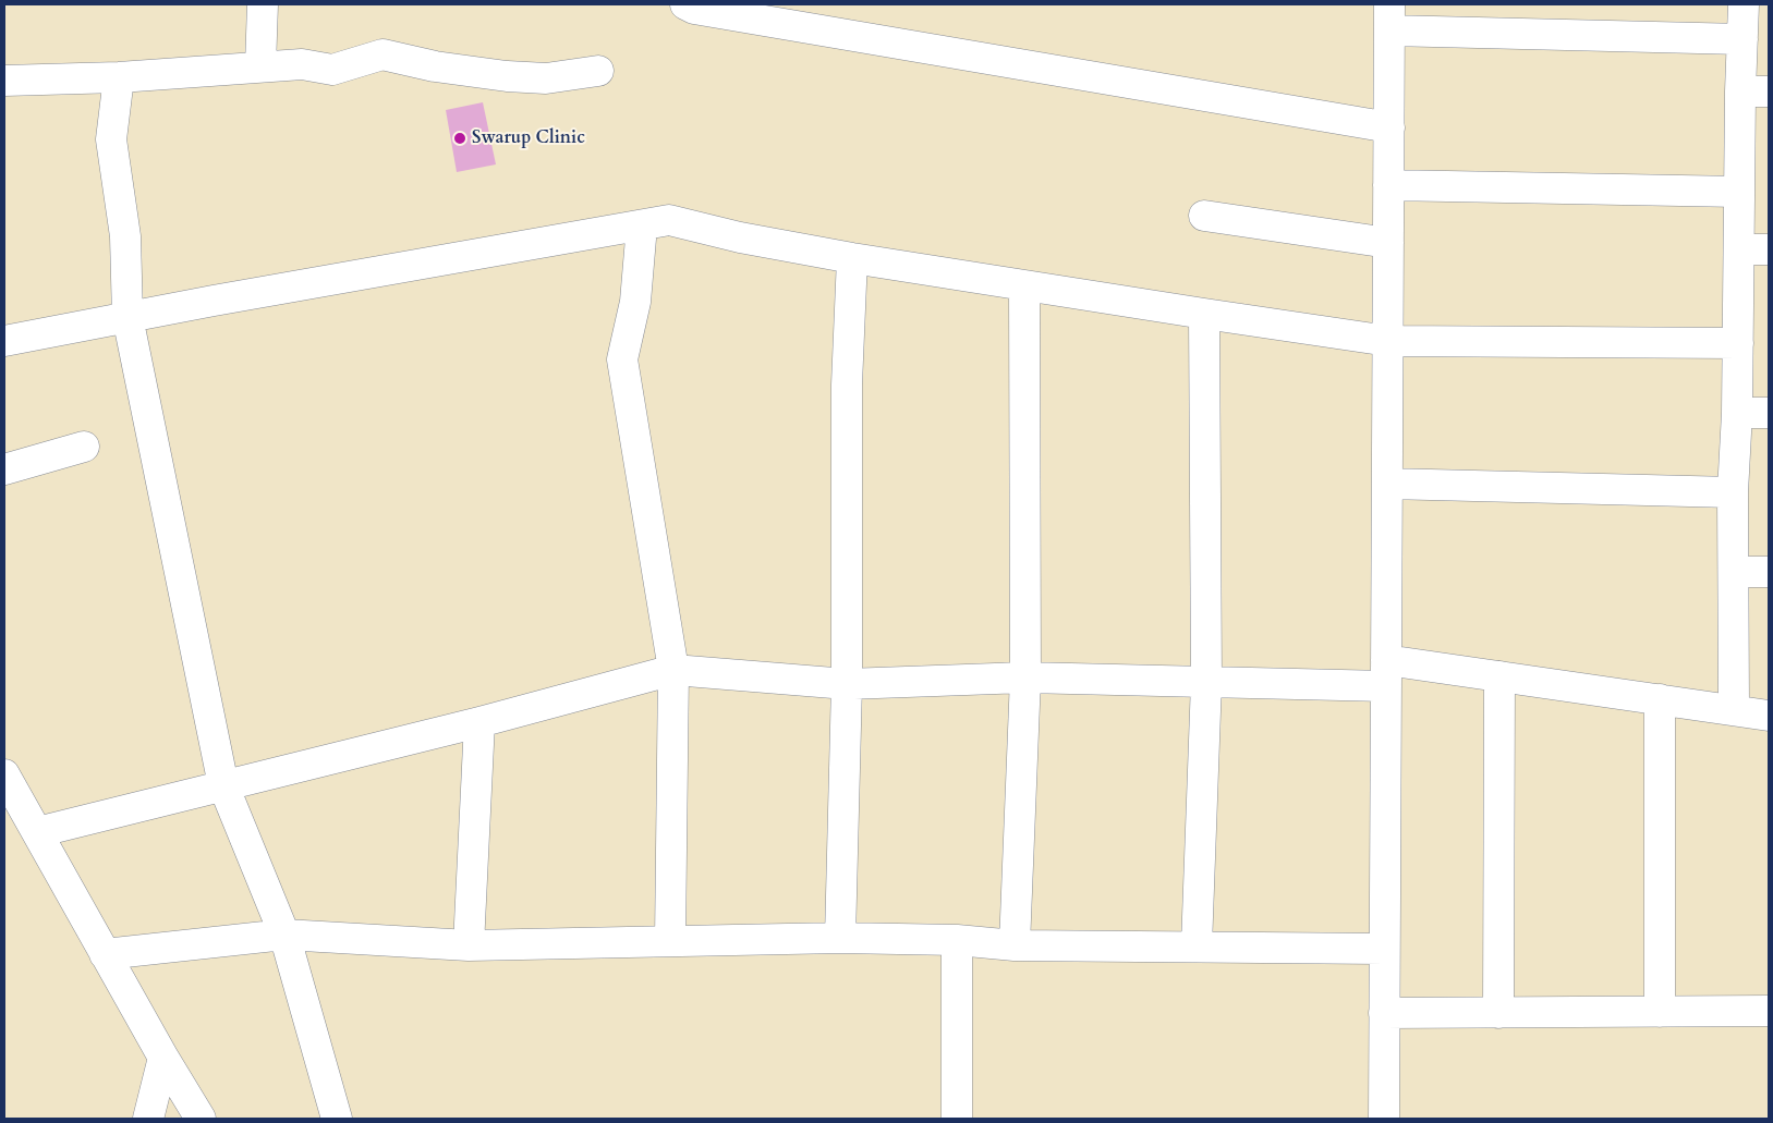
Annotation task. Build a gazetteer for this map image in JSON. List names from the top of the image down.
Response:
{
  "places": ["Swarup Clinic"]
}
